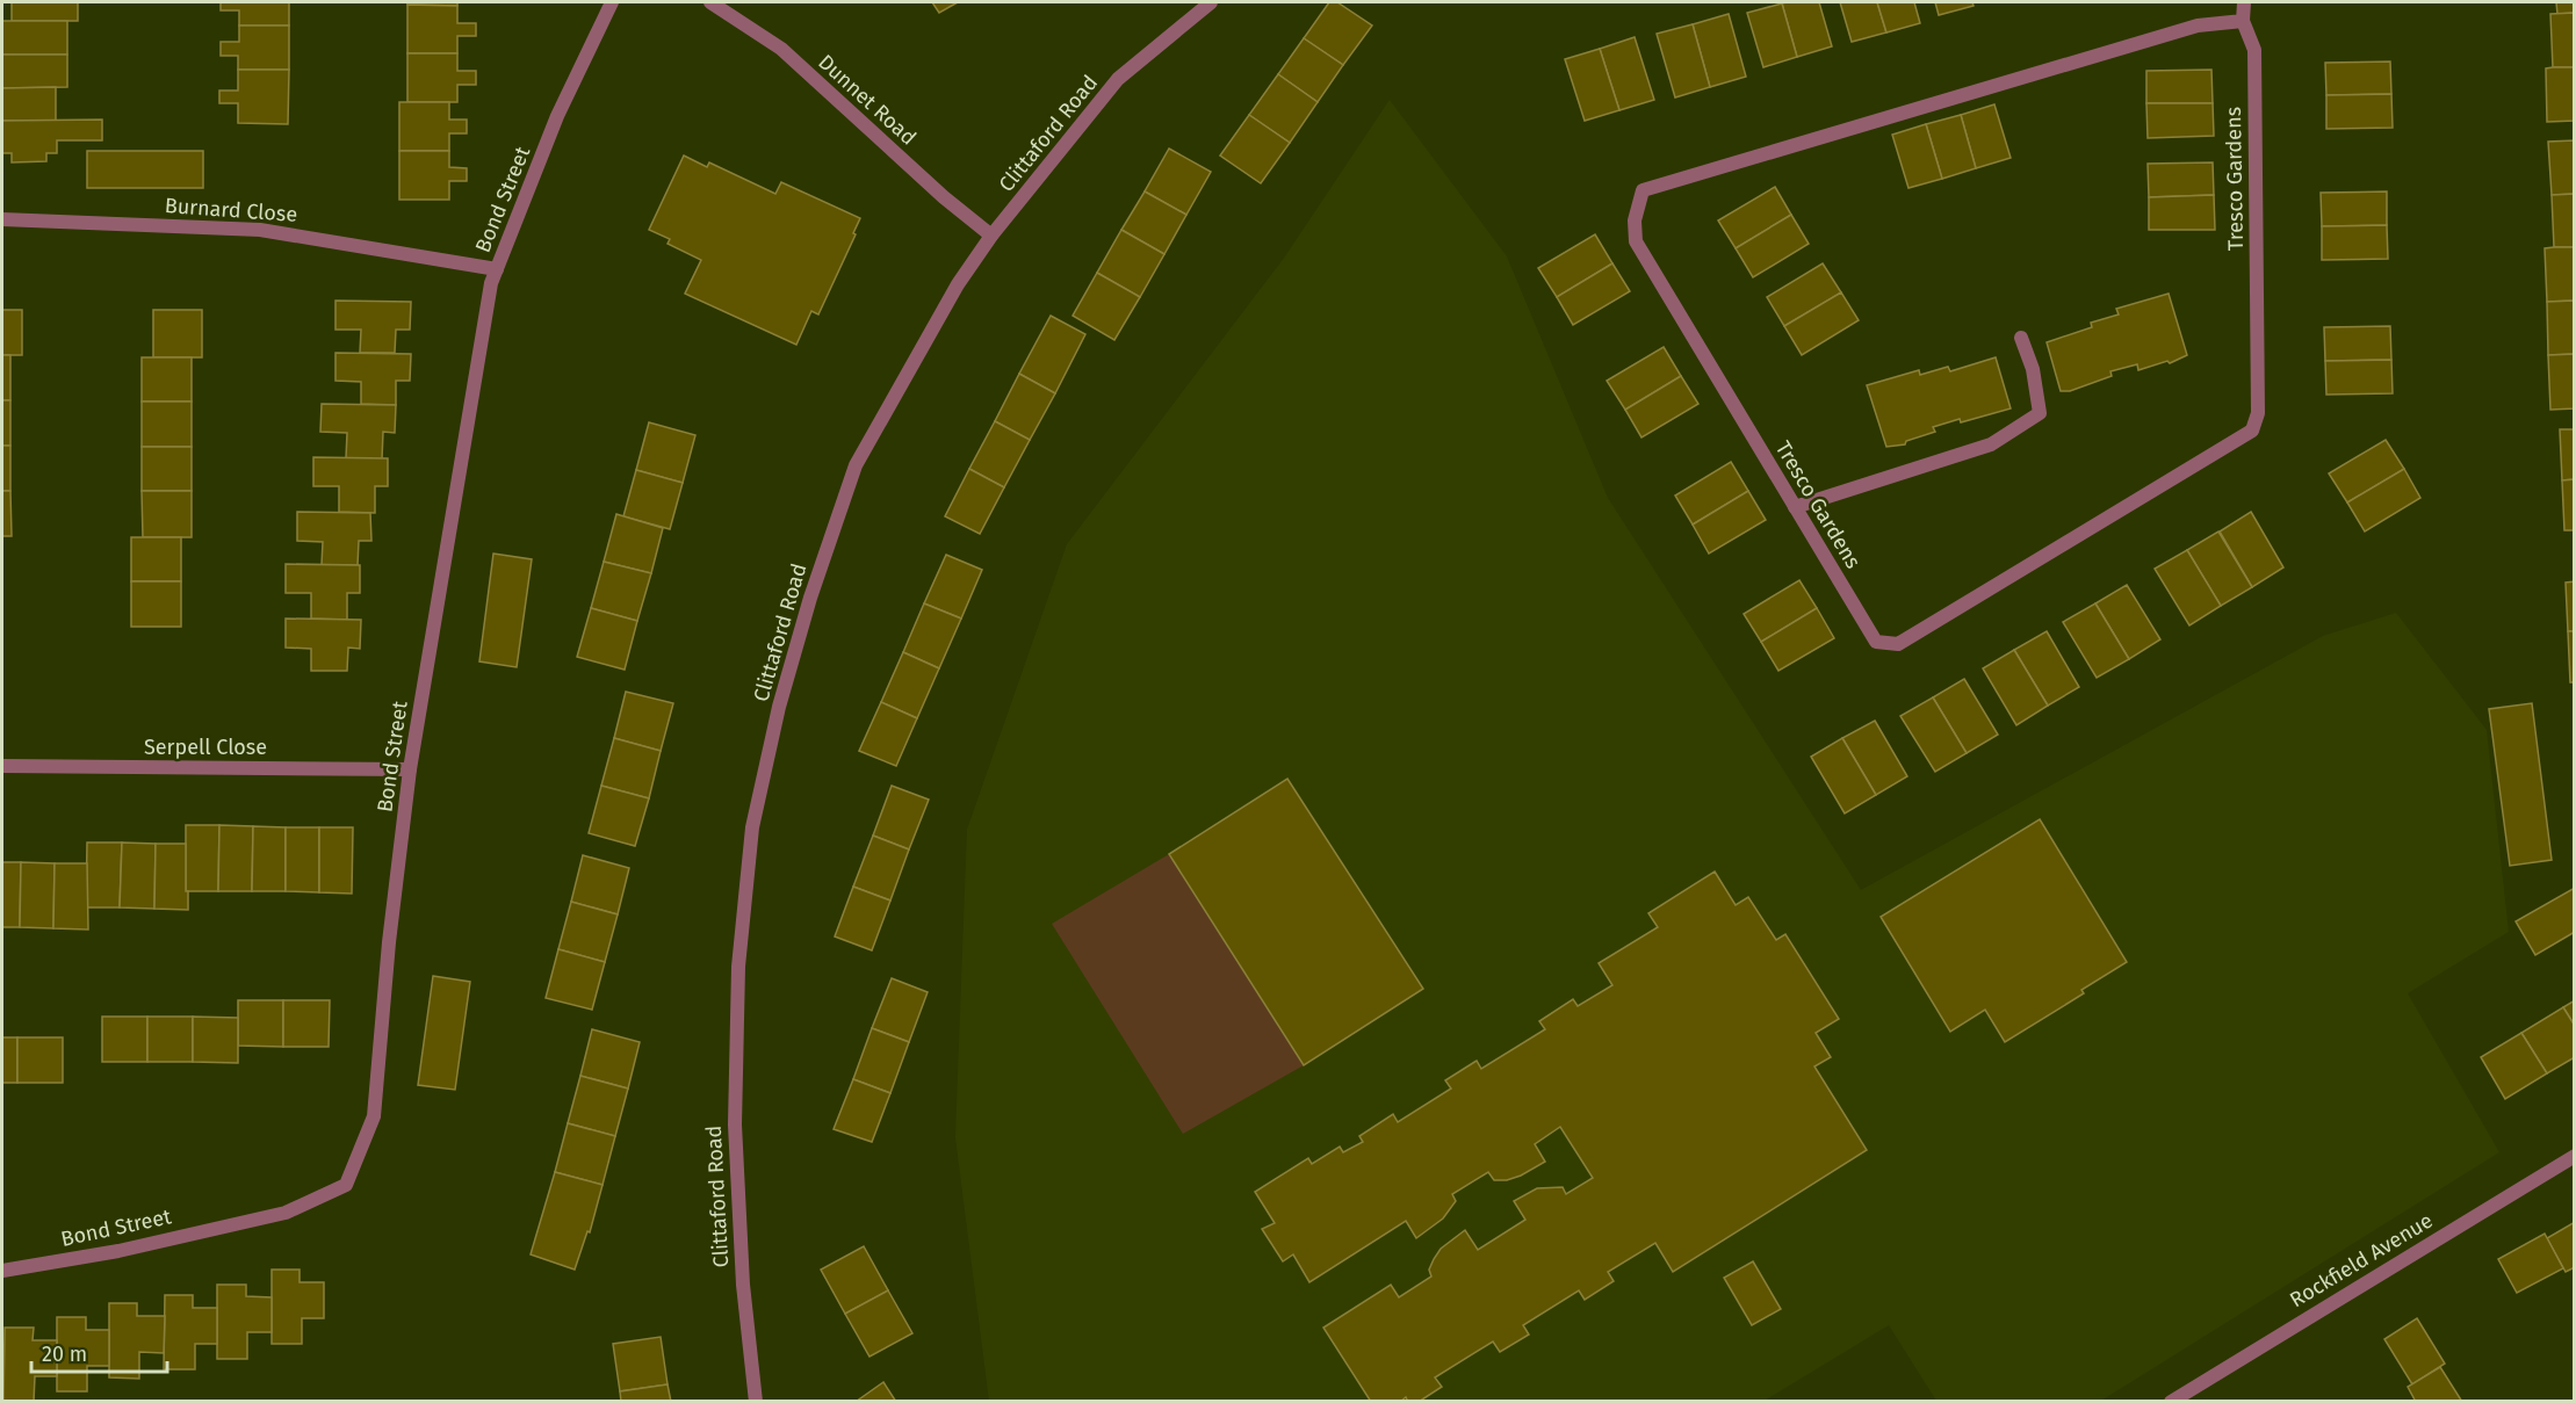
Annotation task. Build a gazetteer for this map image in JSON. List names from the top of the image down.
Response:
{
  "streets": {
    "street": [
      "Dunnet Road",
      "Clittaford Road",
      "Tresco Gardens",
      "Bond Street",
      "Burnard Close",
      "Serpell Close",
      "Rockfield Avenue"
    ]
  },
  "crossings": [
    ["Dunnet Road", "Clittaford Road"],
    ["Bond Street", "Burnard Close"],
    ["Bond Street", "Serpell Close"]
  ],
  "scale_bar": "20 m"
}
